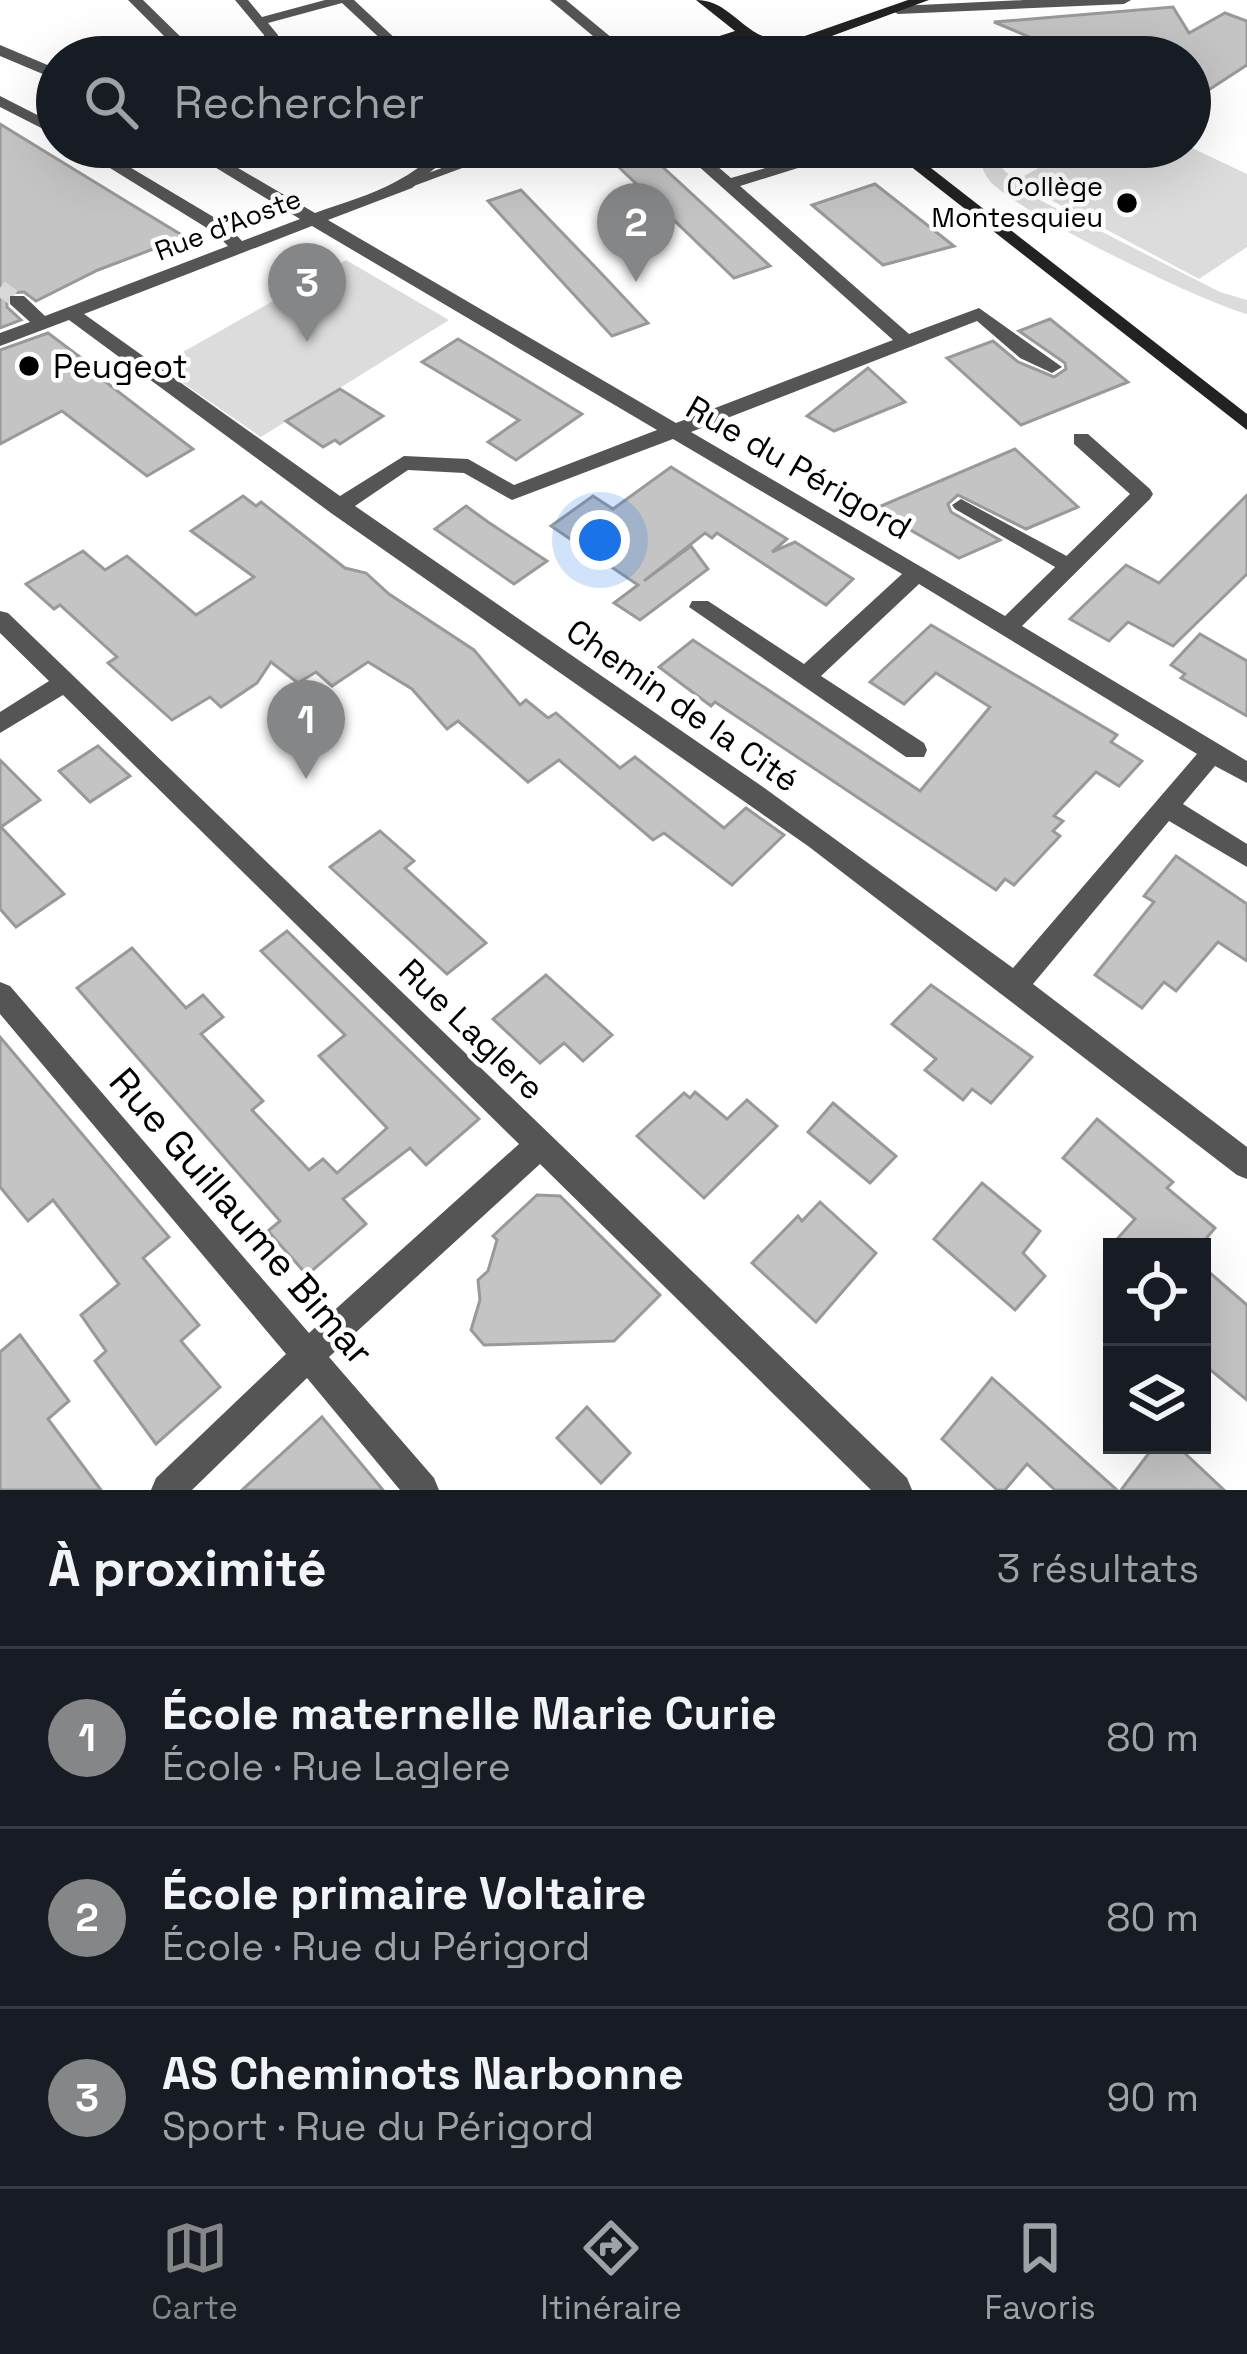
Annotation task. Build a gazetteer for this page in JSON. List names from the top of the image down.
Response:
{
  "streets": {
    "street": [
      "Rue d'Aoste",
      "Rue du Périgord",
      "Chemin de la Cité",
      "Rue Laglere",
      "Rue Guillaume Bimar"
    ]
  },
  "crossings": [
    ["Rue d'Aoste", "Rue du Périgord"],
    ["Rue d'Aoste", "Chemin de la Cité"]
  ],
  "places": ["Collège Montesquieu", "Peugeot"],
  "page": {
    "search": "Rechercher",
    "pins": ["2", "3", "1"],
    "heading": ["À proximité", "3 résultats"],
    "list": [
      {
        "mark": "1",
        "name": "École maternelle Marie Curie",
        "note": "École · Rue Laglere",
        "value": "80 m"
      },
      {
        "mark": "2",
        "name": "École primaire Voltaire",
        "note": "École · Rue du Périgord",
        "value": "80 m"
      },
      {
        "mark": "3",
        "name": "AS Cheminots Narbonne",
        "note": "Sport · Rue du Périgord",
        "value": "90 m"
      }
    ],
    "nav": ["Carte", "Itinéraire", "Favoris"]
  }
}
